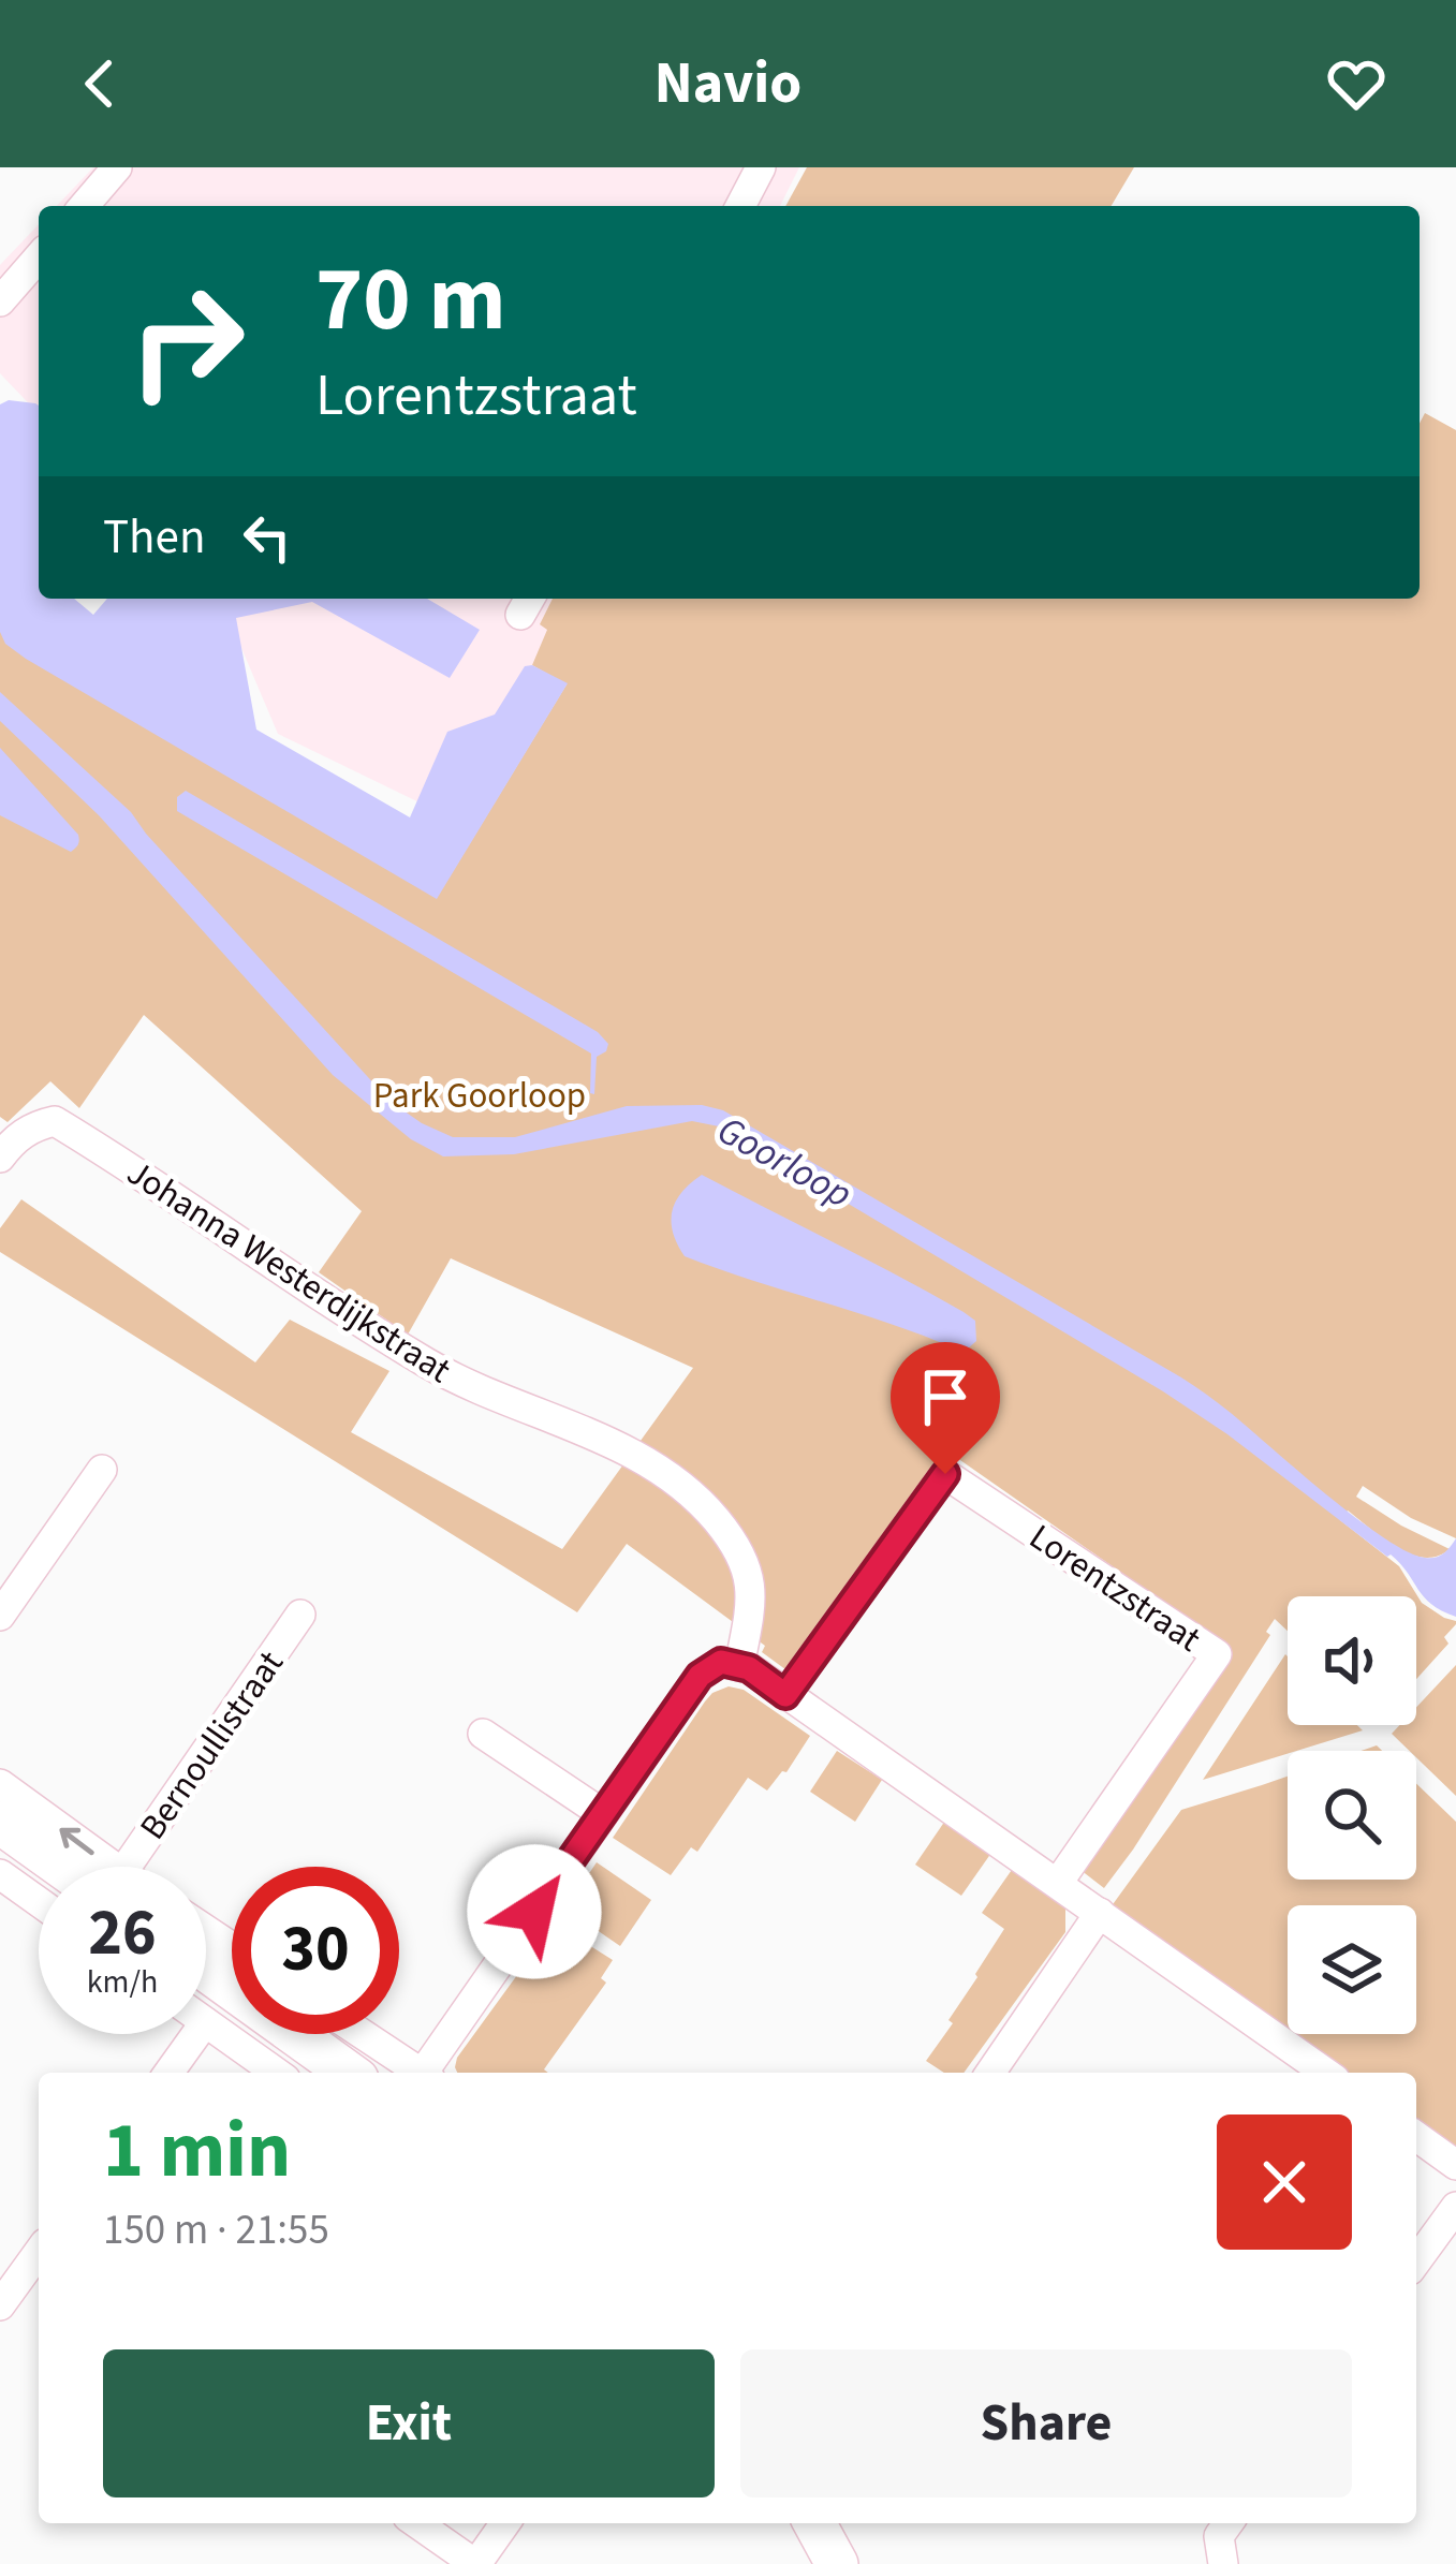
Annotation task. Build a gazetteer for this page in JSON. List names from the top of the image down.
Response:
{
  "streets": {
    "street": ["Johanna Westerdijkstraat", "Lorentzstraat", "Bernoullistraat"]
  },
  "water": ["Goorloop"],
  "parks": ["Park Goorloop"],
  "page": {
    "header": "Navio",
    "turn": ["70 m", "Lorentzstraat"],
    "then": "Then",
    "speed": "26 km/h",
    "limit": "30",
    "heading": ["1 min", "150 m · 21:55"],
    "buttons": ["Exit", "Share"]
  }
}
